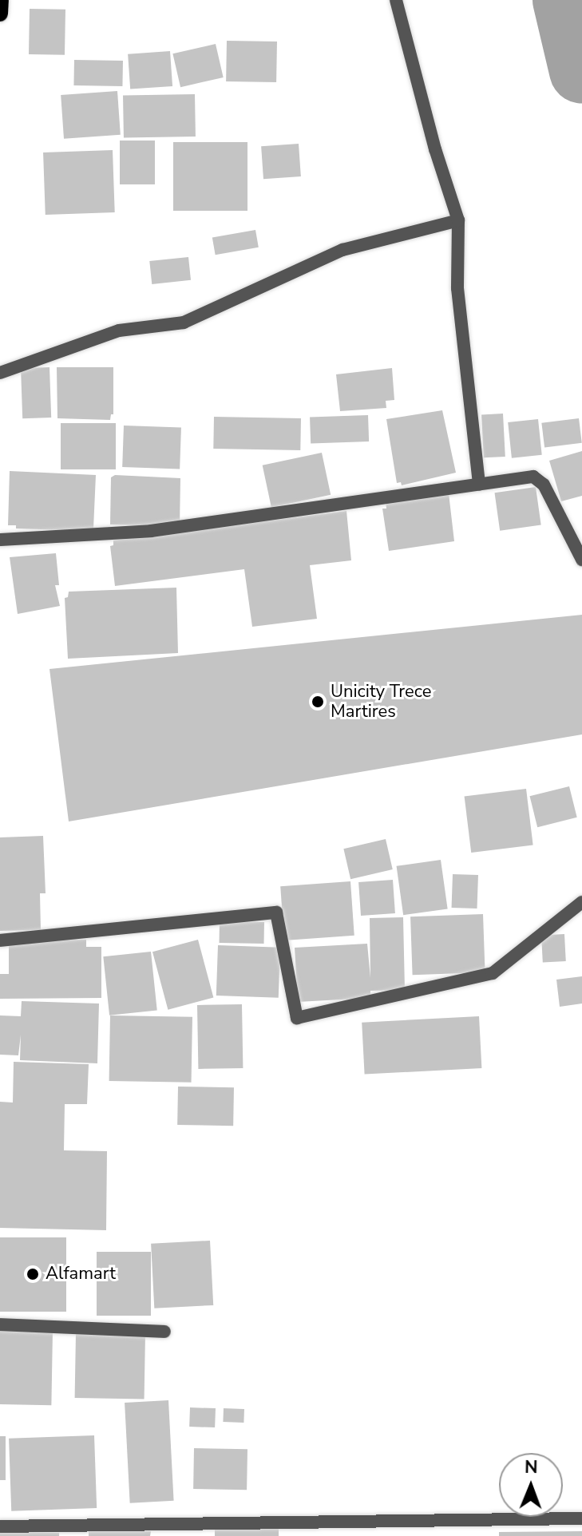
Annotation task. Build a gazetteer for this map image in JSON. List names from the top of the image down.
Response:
{
  "places": ["Unicity Trece Martires", "Alfamart"],
  "north": "top"
}
